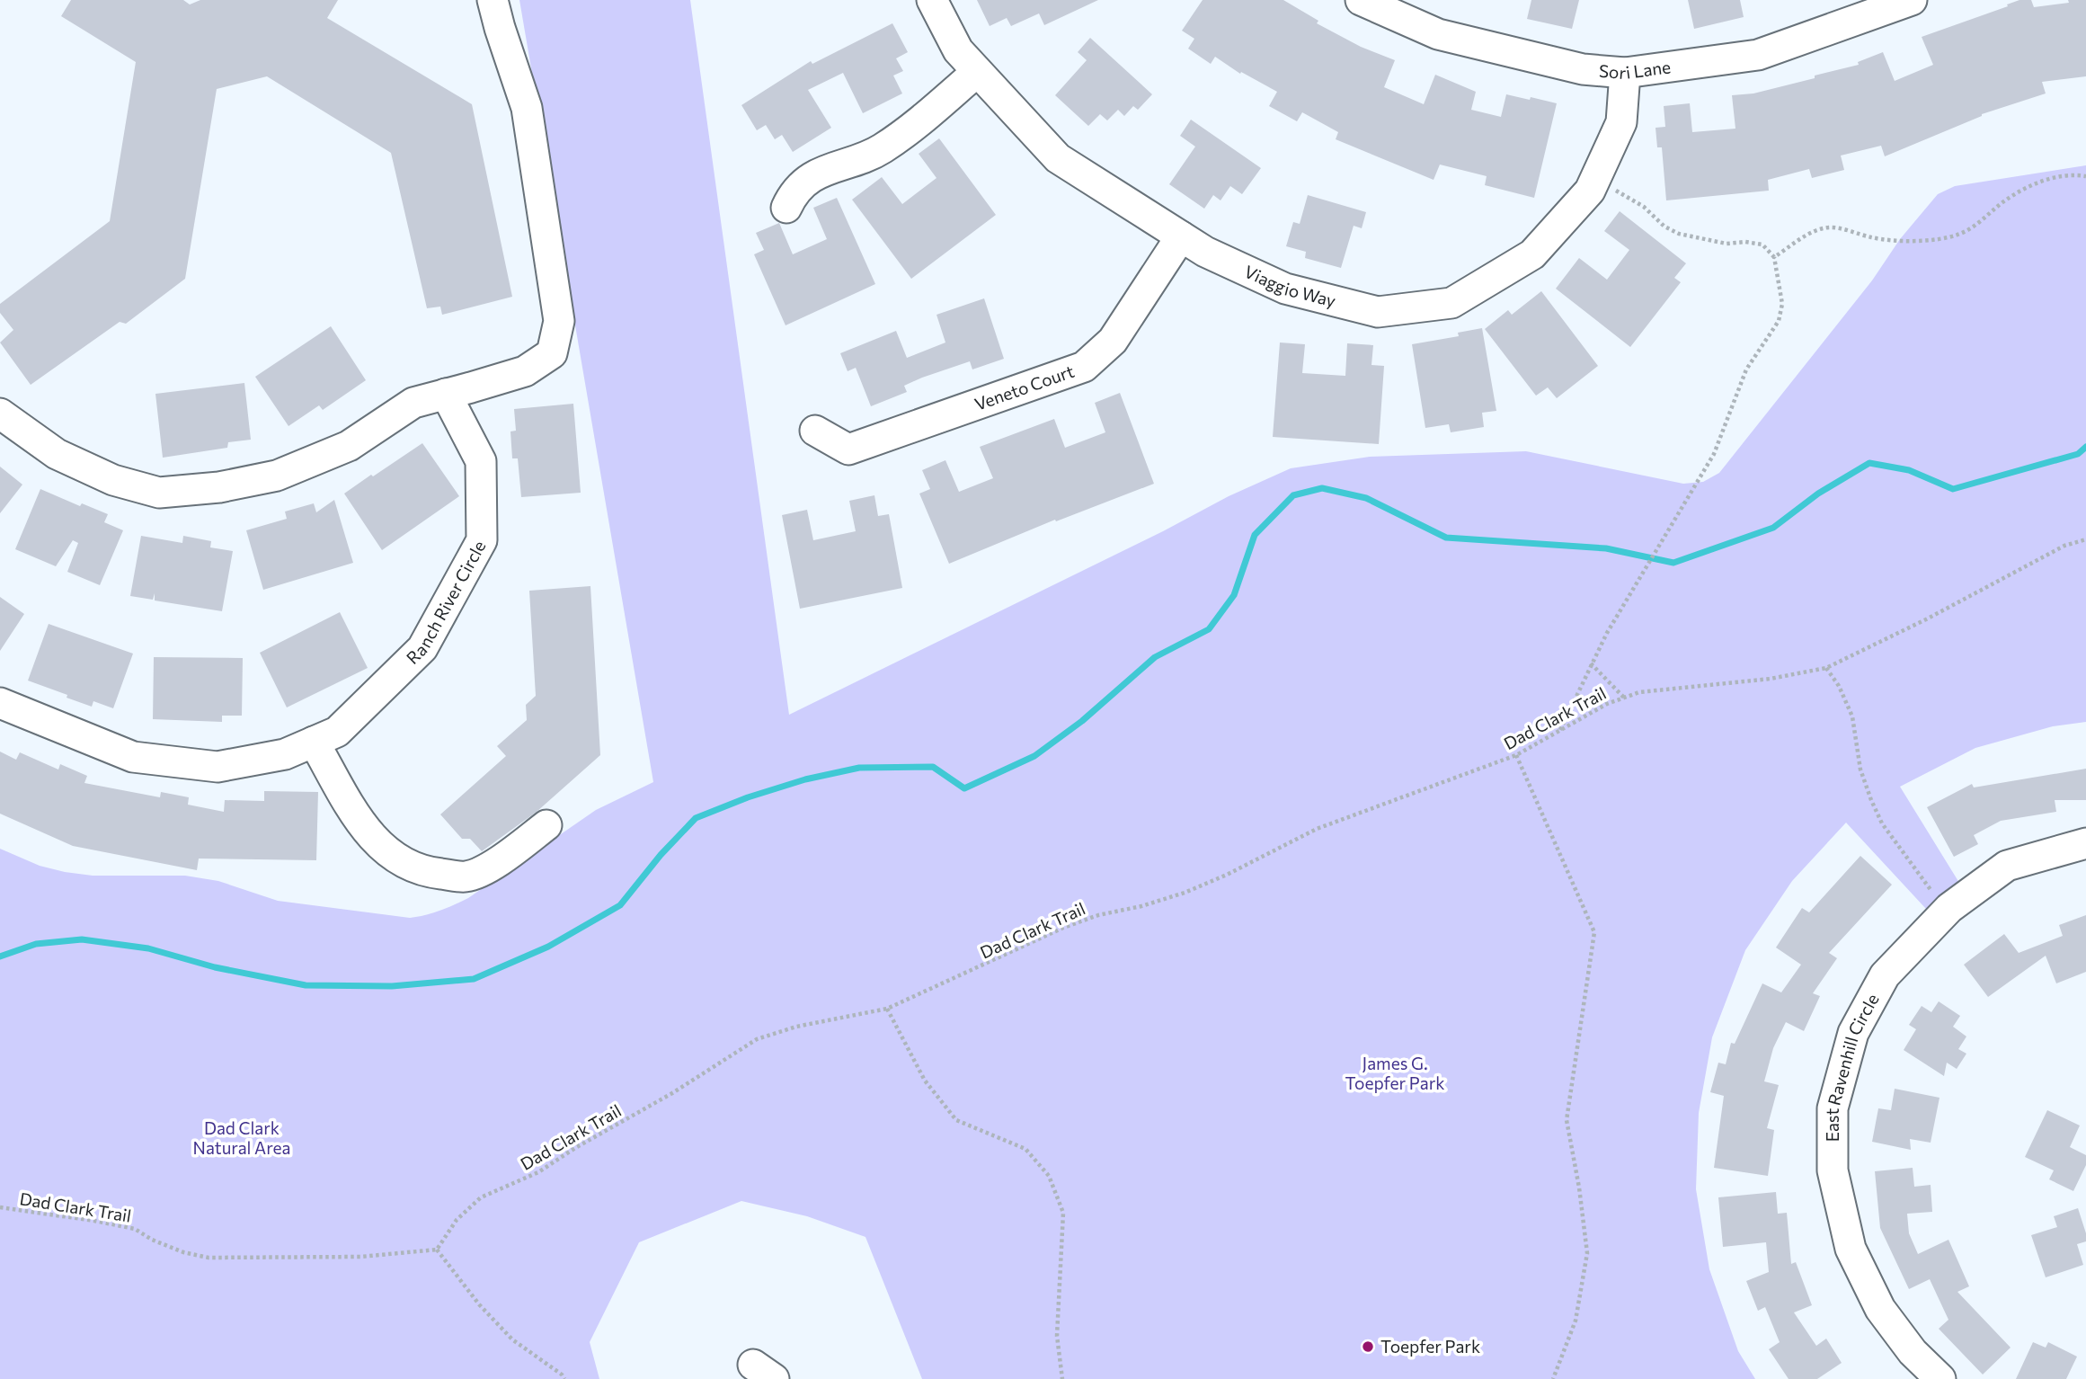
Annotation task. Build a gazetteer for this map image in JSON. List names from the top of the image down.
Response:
{
  "streets": {
    "street": [
      "Sori Lane",
      "Viaggio Way",
      "Veneto Court",
      "Ranch River Circle",
      "East Ravenhill Circle"
    ],
    "path": ["Dad Clark Trail"]
  },
  "crossings": [
    ["Sori Lane", "Viaggio Way"],
    ["Viaggio Way", "Veneto Court"]
  ],
  "parks": ["James G. Toepfer Park", "Dad Clark Natural Area"],
  "places": ["Toepfer Park"]
}
